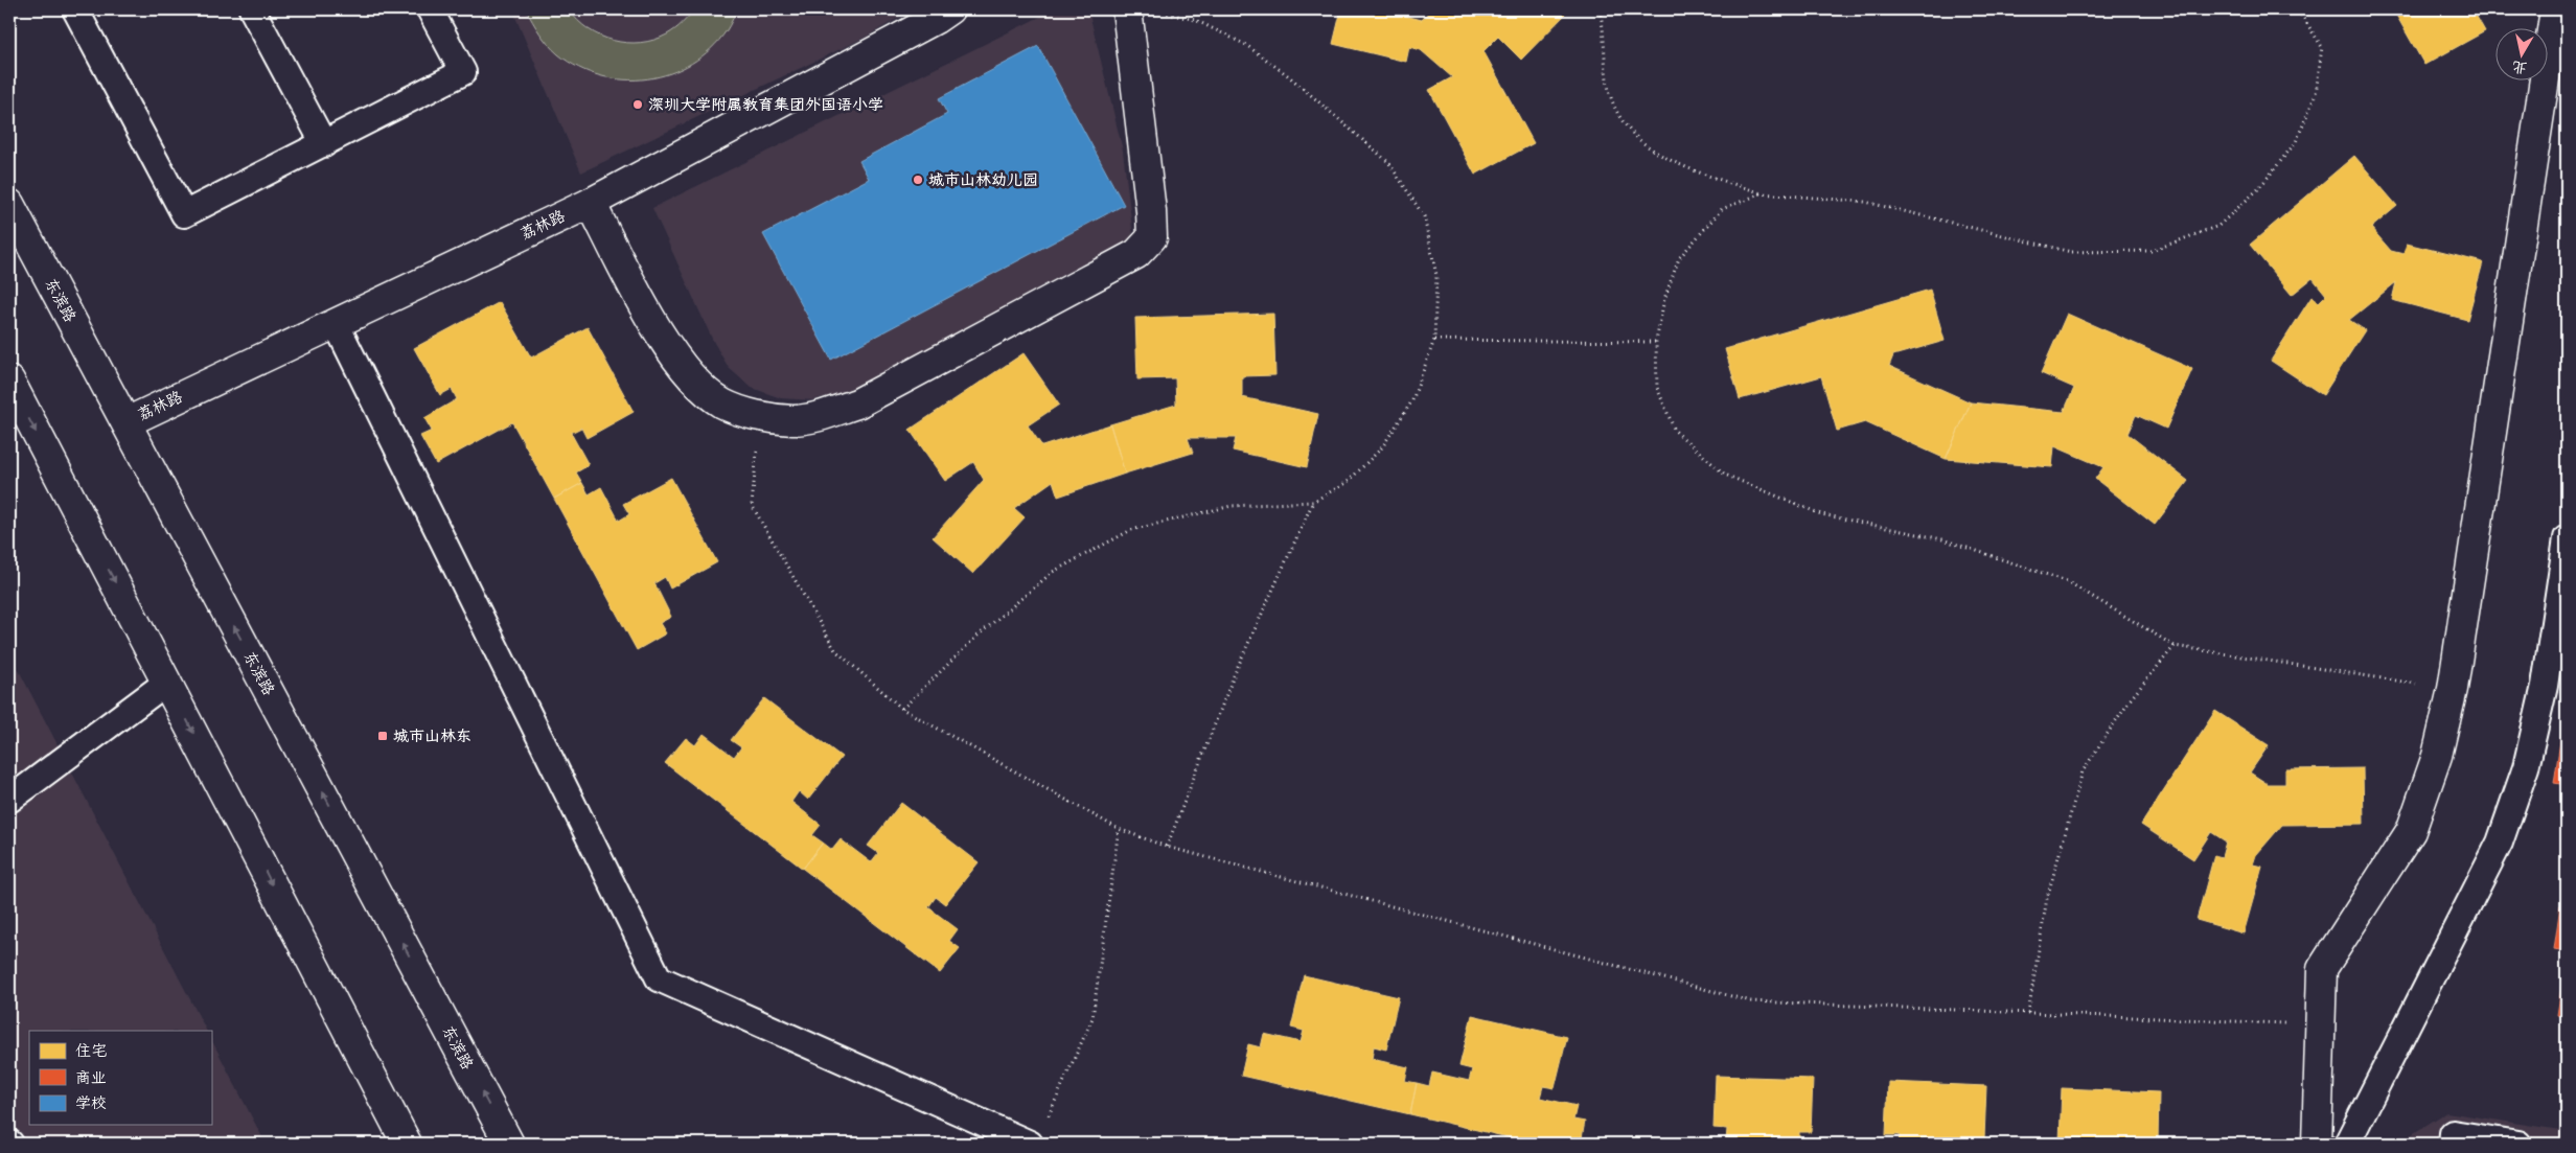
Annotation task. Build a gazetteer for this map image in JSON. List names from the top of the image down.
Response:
{
  "streets": {
    "street": ["荔林路", "东滨路"]
  },
  "crossings": [
    ["荔林路", "东滨路"]
  ],
  "places": {
    "other": ["深圳大学附属教育集团外国语小学", "城市山林幼儿园"],
    "transit": ["城市山林东"]
  },
  "legend": ["住宅", "商业", "学校"],
  "north": "bottom"
}
